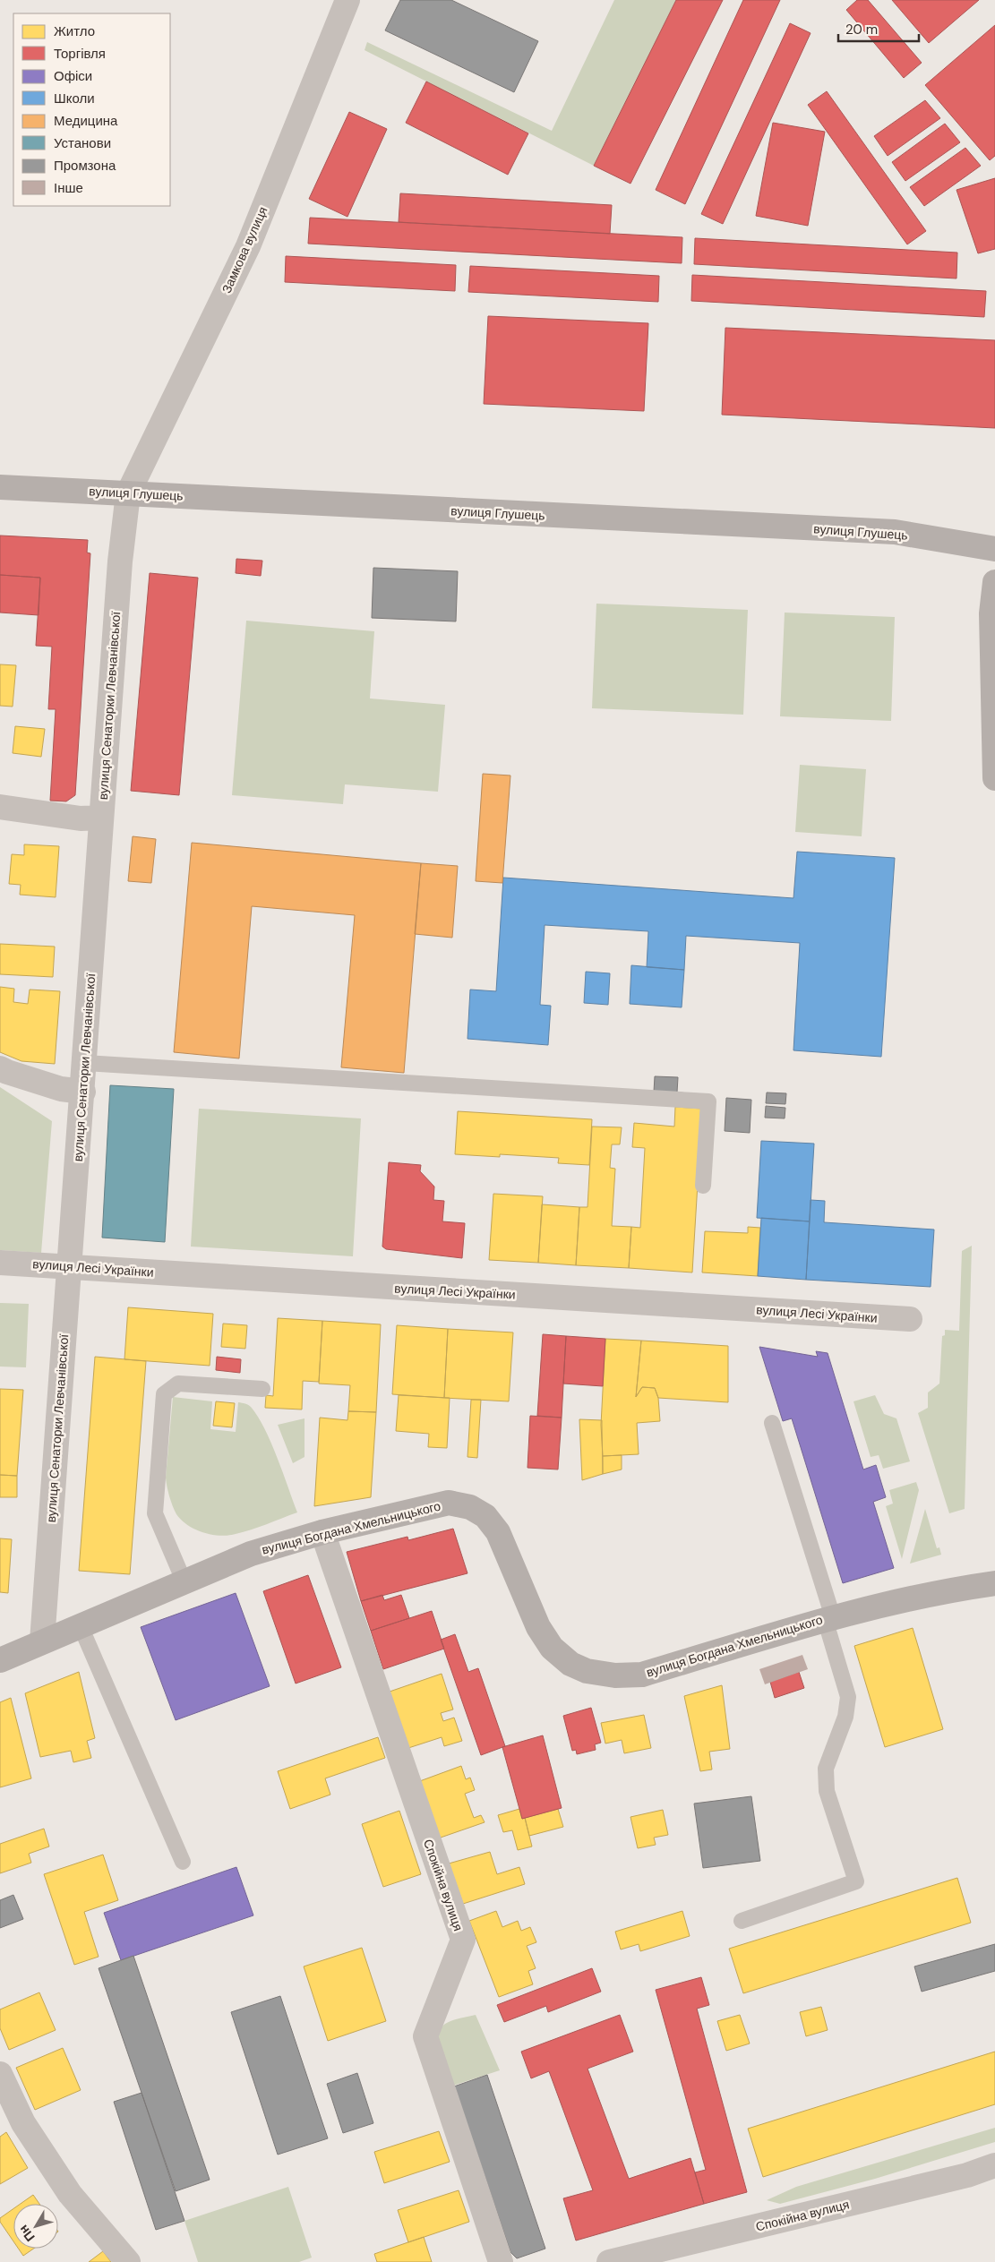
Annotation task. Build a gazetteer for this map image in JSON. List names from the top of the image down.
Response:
{
  "streets": {
    "main road": ["вулиця Глушець", "вулиця Богдана Хмельницького"],
    "street": [
      "Замкова вулиця",
      "вулиця Сенаторки Левчанівської",
      "вулиця Лесі Українки",
      "Спокійна вулиця"
    ]
  },
  "crossings": [
    ["Замкова вулиця", "вулиця Глушець"],
    ["Замкова вулиця", "вулиця Сенаторки Левчанівської"],
    ["вулиця Глушець", "вулиця Сенаторки Левчанівської"],
    ["вулиця Сенаторки Левчанівської", "вулиця Лесі Українки"],
    ["вулиця Сенаторки Левчанівської", "вулиця Богдана Хмельницького"],
    ["вулиця Богдана Хмельницького", "Спокійна вулиця"]
  ],
  "legend": [
    "Житло",
    "Торгівля",
    "Офіси",
    "Школи",
    "Медицина",
    "Установи",
    "Промзона",
    "Інше"
  ],
  "scale_bar": "20 m",
  "north": "bottom left"
}
